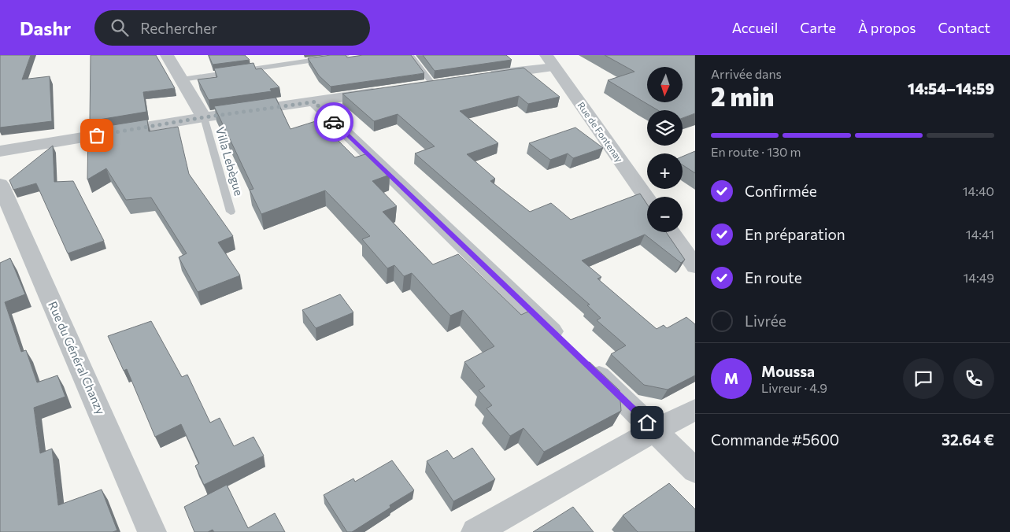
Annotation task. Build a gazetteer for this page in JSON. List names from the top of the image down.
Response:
{
  "streets": {
    "street": ["Rue de Fontenay", "Rue du Général Chanzy"],
    "lane": ["Villa Lebègue"]
  },
  "north": "bottom",
  "page": {
    "header": "Dashr",
    "search": "Rechercher",
    "nav": [
      "Accueil",
      "Carte",
      "À propos",
      "Contact"
    ],
    "heading": ["2 min", "Arrivée dans", "14:54–14:59"],
    "panel": [
      "Moussa",
      "Livreur · 4.9",
      "Commande #5600",
      "32.64 €"
    ],
    "map_buttons": ["+", "−"],
    "bar": "En route · 130 m",
    "list": [
      ["Confirmée", "14:40"],
      ["En préparation", "14:41"],
      ["En route", "14:49"],
      "Livrée"
    ],
    "round": "M"
  }
}
